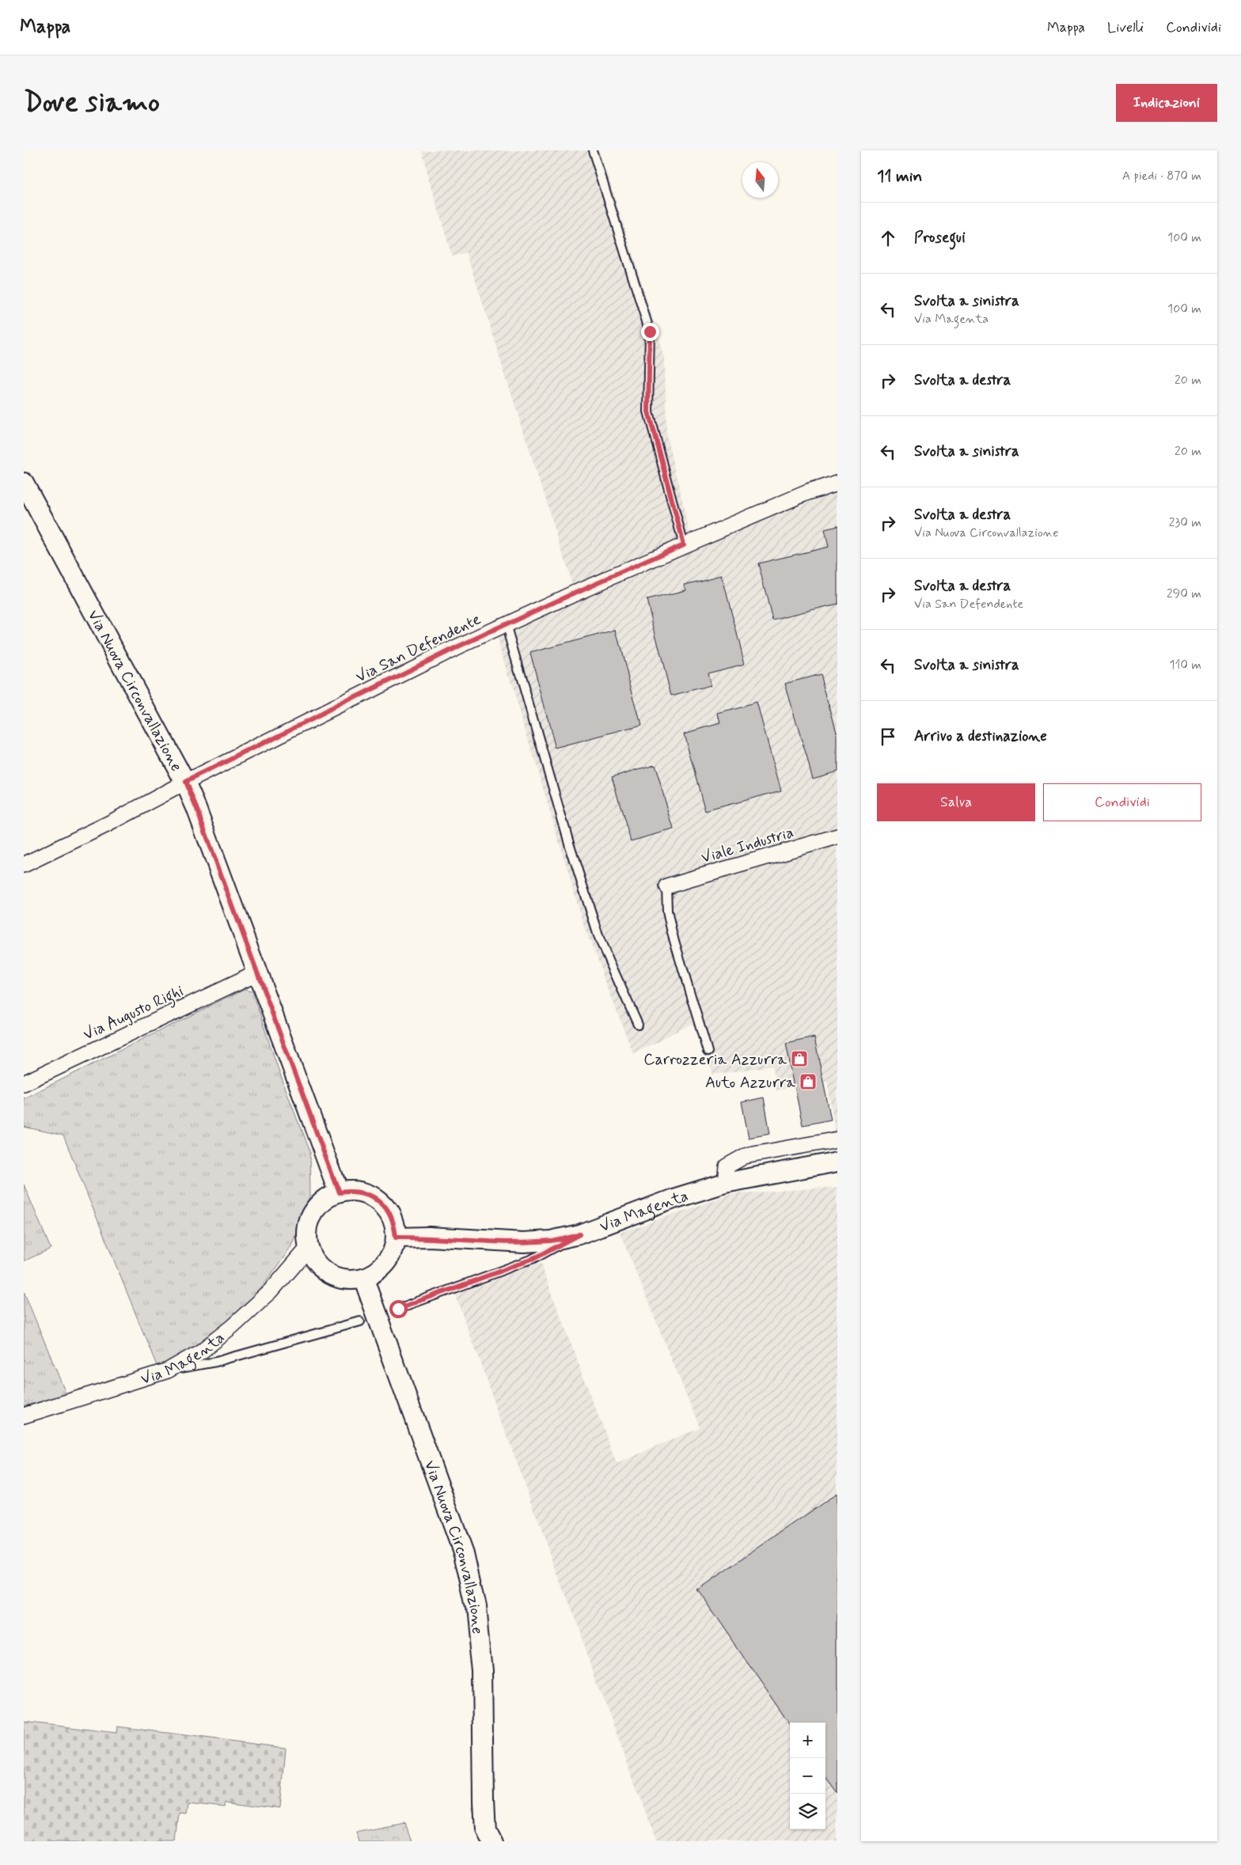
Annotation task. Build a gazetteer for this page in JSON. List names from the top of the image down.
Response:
{
  "streets": {
    "street": [
      "Via San Defendente",
      "Via Nuova Circonvallazione",
      "Viale Industria",
      "Via Augusto Righi",
      "Via Magenta"
    ]
  },
  "crossings": [
    ["Via San Defendente", "Via Nuova Circonvallazione"],
    ["Via Nuova Circonvallazione", "Via Augusto Righi"],
    ["Via Nuova Circonvallazione", "Via Magenta"]
  ],
  "places": {
    "shop": ["Carrozzeria Azzurra", "Auto Azzurra"]
  },
  "north": "top",
  "page": {
    "header": "Mappa",
    "nav": ["Mappa", "Livelli", "Condividi"],
    "buttons": [
      "Indicazioni",
      ["Salva", "Condividi"]
    ],
    "title": "Dove siamo",
    "heading": ["11 min", "A piedi · 870 m"],
    "list": [
      ["Prosegui", "100 m"],
      ["Svolta a sinistra", "Via Magenta", "100 m"],
      ["Svolta a destra", "20 m"],
      ["Svolta a sinistra", "20 m"],
      ["Svolta a destra", "Via Nuova Circonvallazione", "230 m"],
      ["Svolta a destra", "Via San Defendente", "290 m"],
      ["Svolta a sinistra", "110 m"],
      "Arrivo a destinazione"
    ],
    "map_buttons": ["+", "−"]
  }
}
